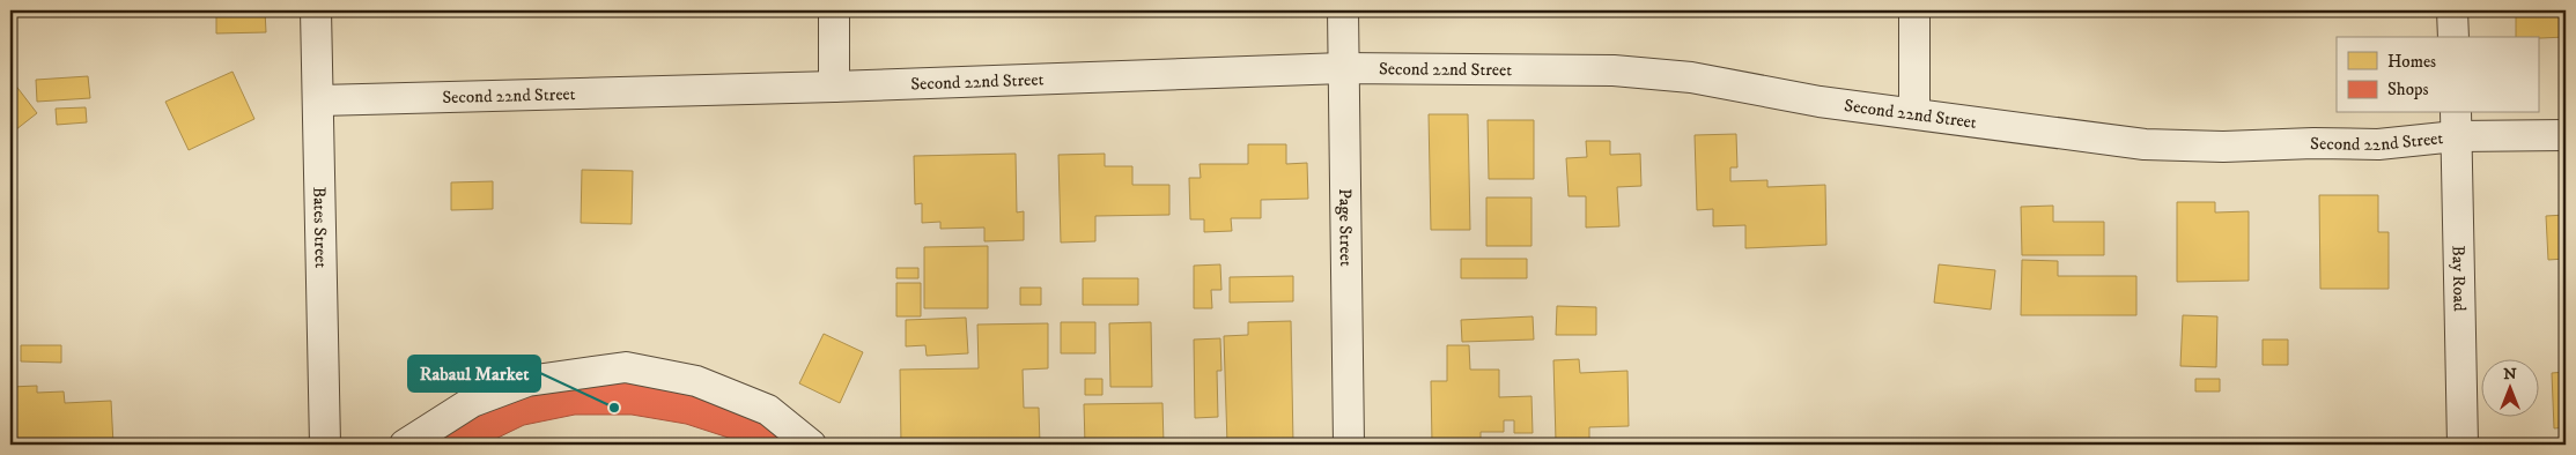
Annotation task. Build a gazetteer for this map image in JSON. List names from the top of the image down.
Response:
{
  "streets": {
    "street": [
      "Second 22nd Street",
      "Bates Street",
      "Page Street",
      "Bay Road"
    ]
  },
  "crossings": [
    ["Second 22nd Street", "Bates Street"],
    ["Second 22nd Street", "Page Street"],
    ["Second 22nd Street", "Bay Road"]
  ],
  "places": ["Rabaul Market"],
  "legend": ["Homes", "Shops"],
  "north": "top"
}
